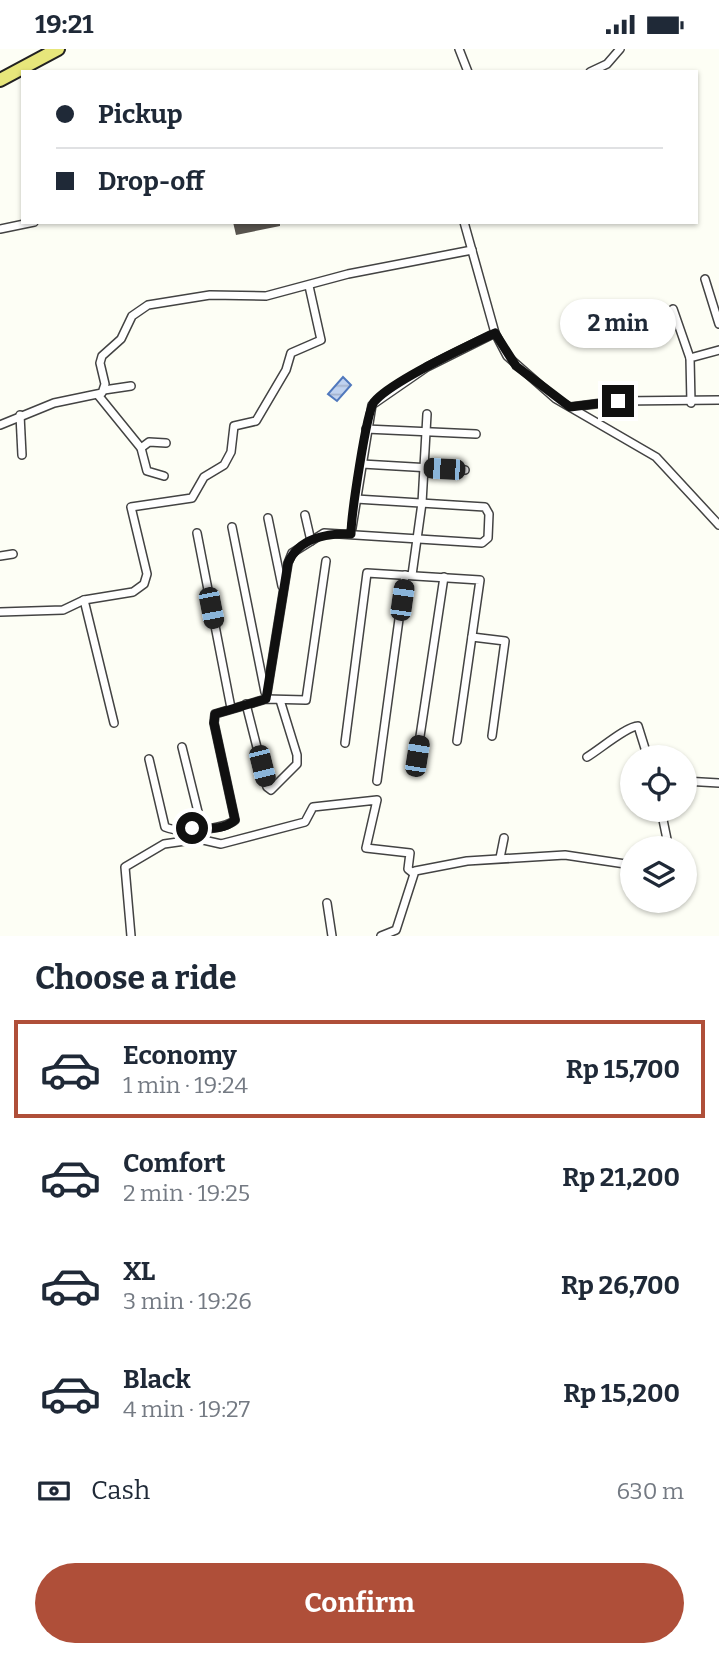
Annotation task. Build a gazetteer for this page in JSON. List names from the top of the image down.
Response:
{
  "page": {
    "status": "19:21",
    "banner": ["Pickup", "Drop-off"],
    "bubble": "2 min",
    "heading": "Choose a ride",
    "list": [
      {
        "name": "Economy",
        "note": "1 min · 19:24",
        "value": "Rp 15,700"
      },
      {
        "name": "Comfort",
        "note": "2 min · 19:25",
        "value": "Rp 21,200"
      },
      {
        "name": "XL",
        "note": "3 min · 19:26",
        "value": "Rp 26,700"
      },
      {
        "name": "Black",
        "note": "4 min · 19:27",
        "value": "Rp 15,200"
      }
    ],
    "pay": ["Cash", "630 m"],
    "buttons": "Confirm"
  }
}
